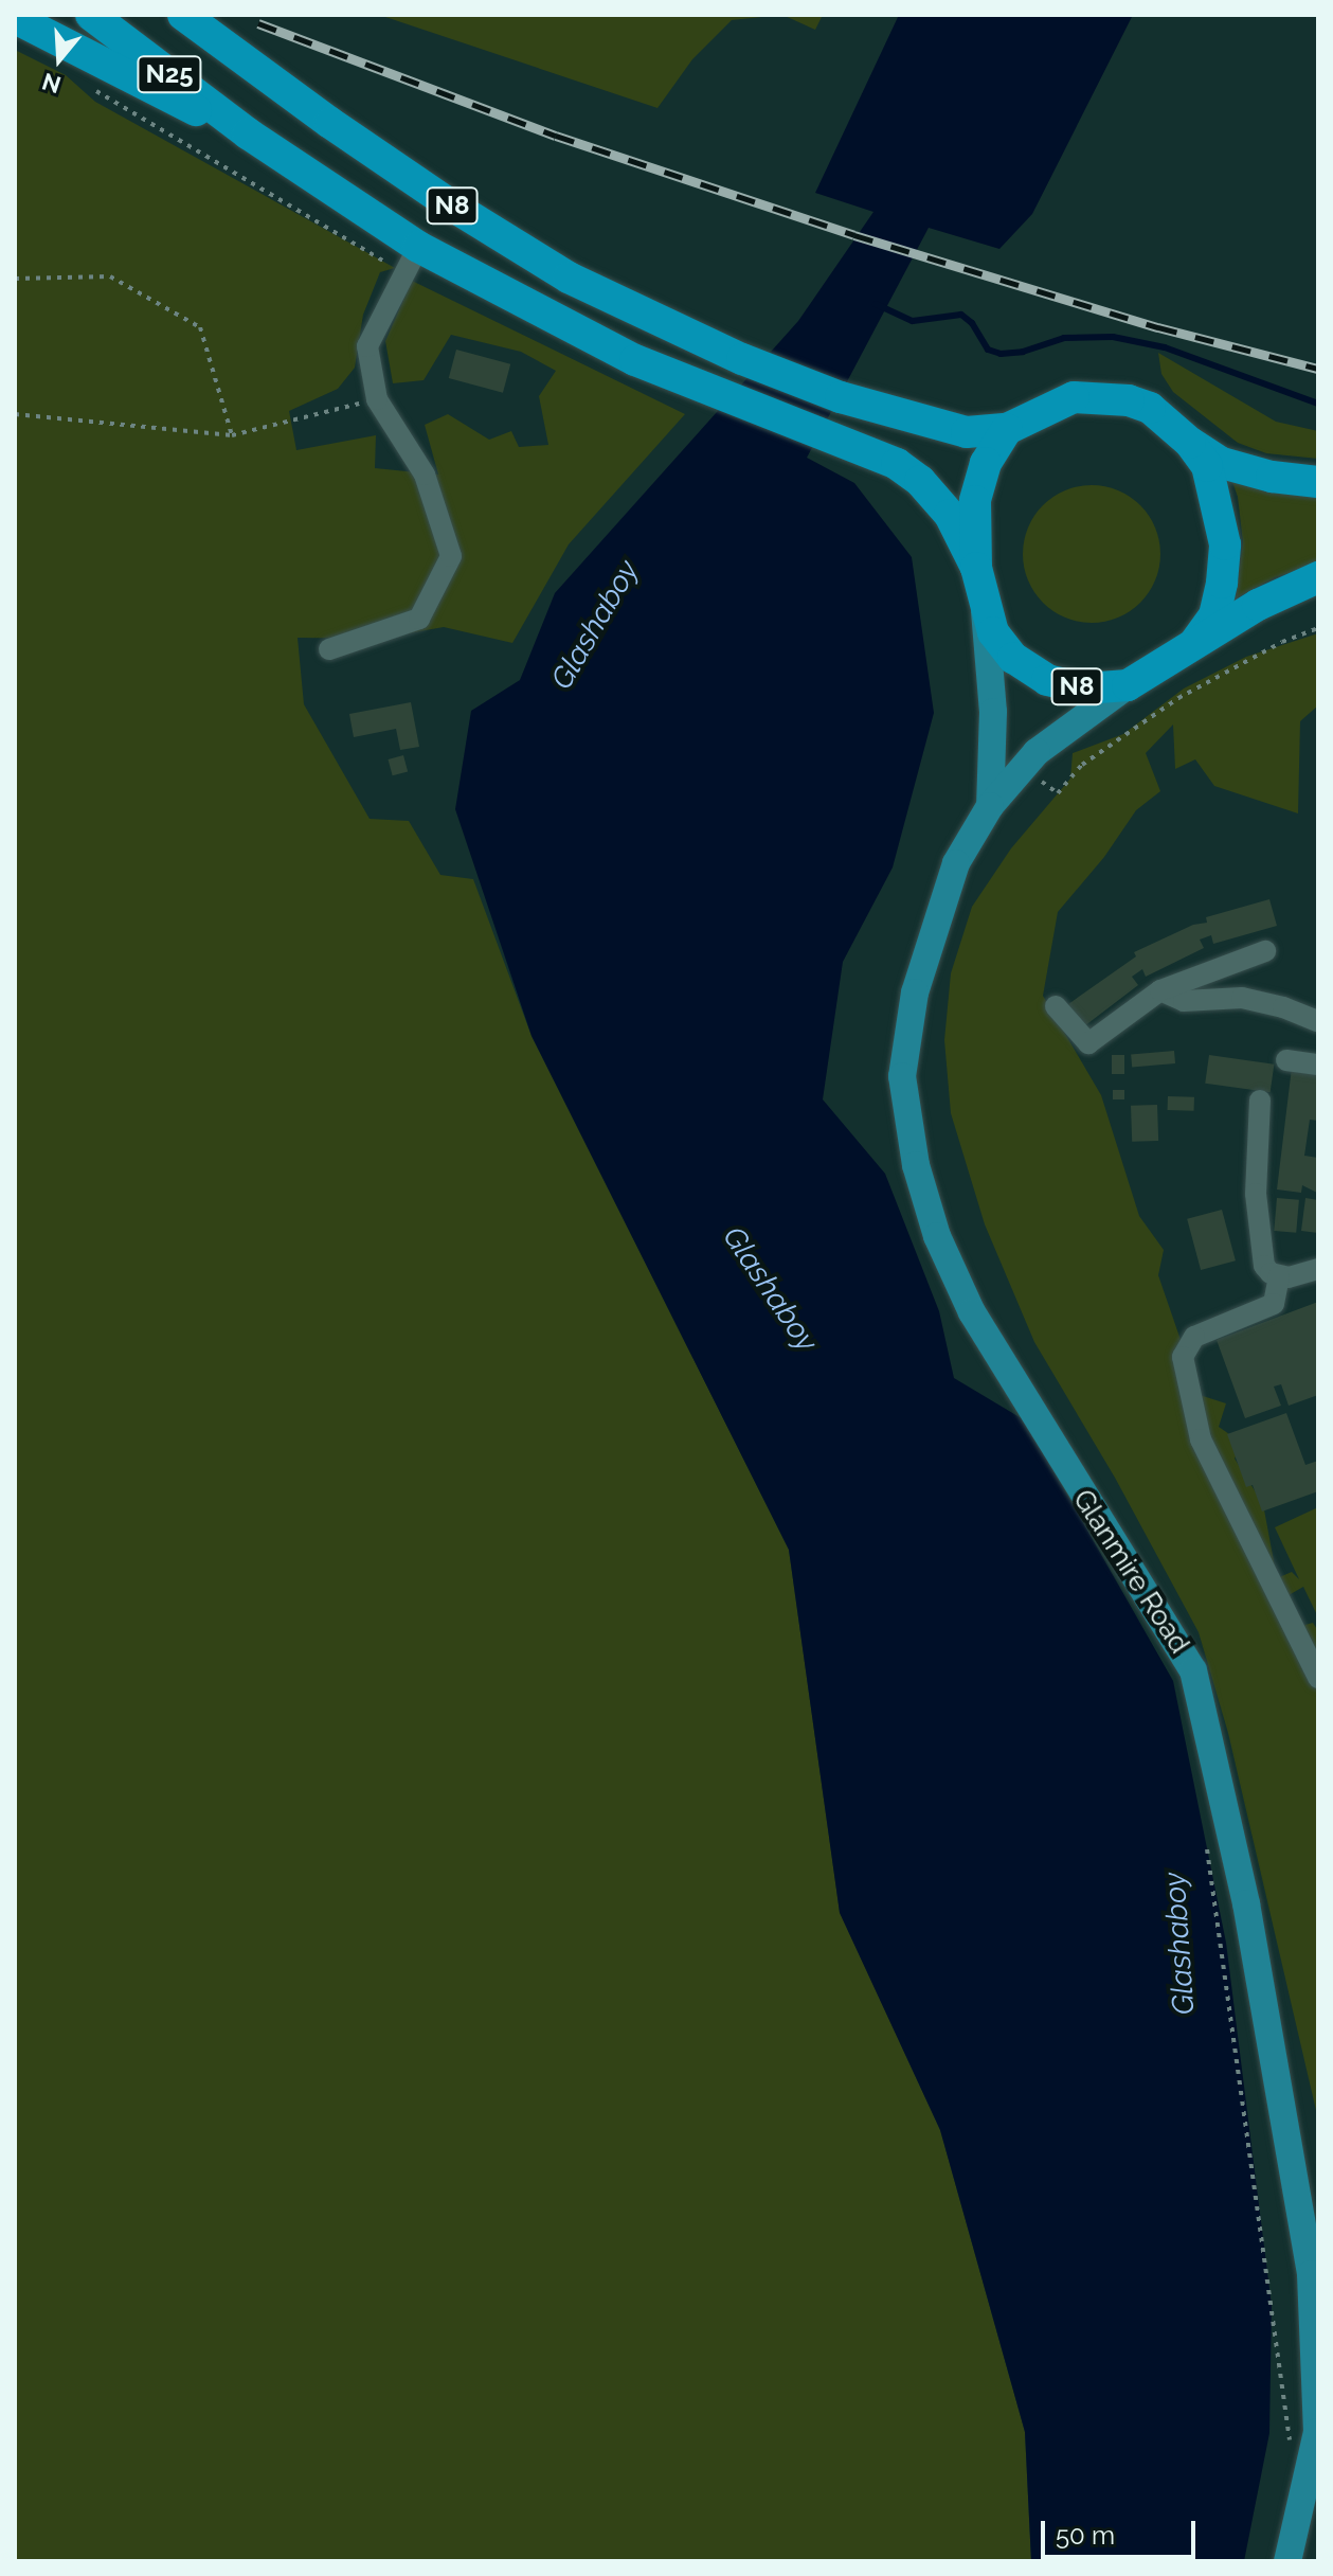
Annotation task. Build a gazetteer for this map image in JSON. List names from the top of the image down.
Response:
{
  "streets": {
    "highway": ["N25", "N8"],
    "main road": ["Glanmire Road"]
  },
  "crossings": [
    ["N25", "N8"],
    ["N8", "Glanmire Road"]
  ],
  "water": ["Glashaboy"],
  "scale_bar": "50 m",
  "north": "bottom"
}
